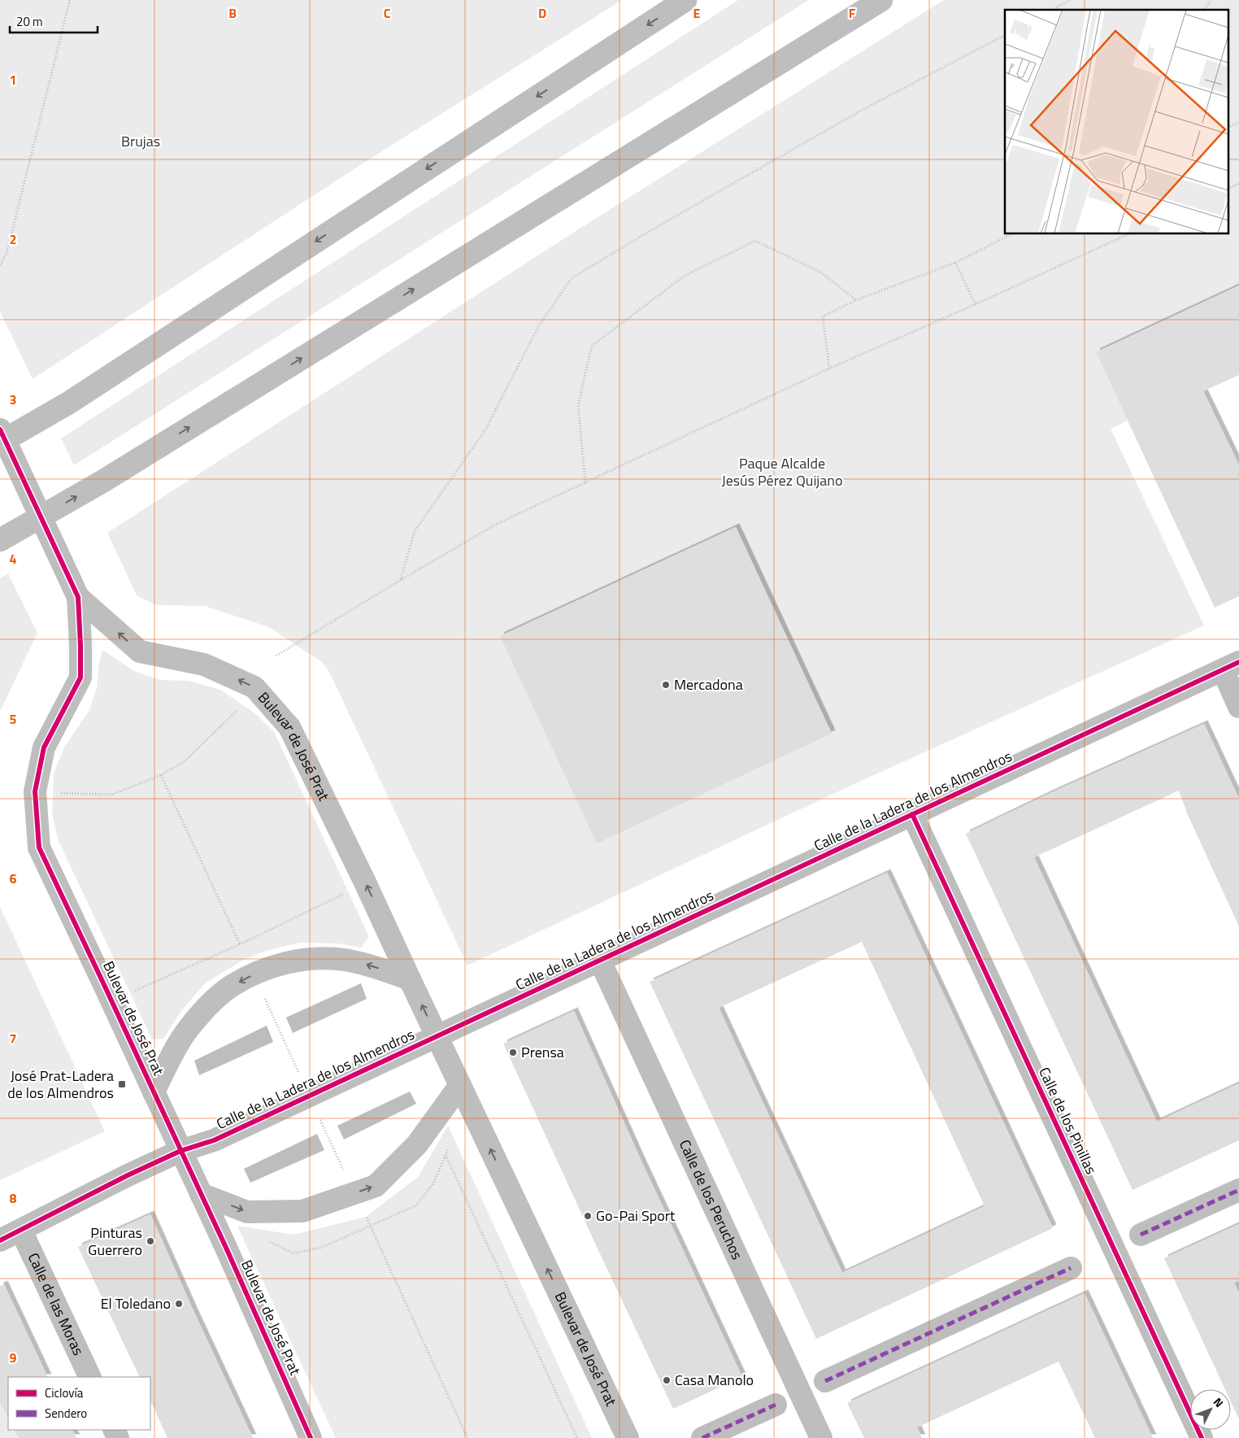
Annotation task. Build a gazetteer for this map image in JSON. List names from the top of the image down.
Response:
{
  "streets": {
    "main road": [
      "Bulevar de José Prat",
      "Calle de la Ladera de los Almendros",
      "Calle de los Pinillas",
      "Calle de los Peruchos",
      "Calle de las Moras"
    ]
  },
  "crossings": [
    ["Bulevar de José Prat", "Calle de la Ladera de los Almendros"],
    ["Calle de la Ladera de los Almendros", "Calle de los Pinillas"],
    ["Calle de la Ladera de los Almendros", "Calle de los Peruchos"],
    ["Calle de la Ladera de los Almendros", "Calle de las Moras"]
  ],
  "one_way": ["Bulevar de José Prat"],
  "parks": ["Brujas", "Paque Alcalde Jesús Pérez Quijano"],
  "places": {
    "other": [
      "Mercadona",
      "Prensa",
      "Go-Pai Sport",
      "Pinturas Guerrero",
      "El Toledano",
      "Casa Manolo"
    ],
    "transit": ["José Prat-Ladera de los Almendros"]
  },
  "legend": ["Ciclovía", "Sendero"],
  "scale_bar": "20 m",
  "north": "top right",
  "grid": {
    "columns": [
      "B",
      "C",
      "D",
      "E",
      "F"
    ],
    "rows": [
      "1",
      "2",
      "3",
      "4",
      "5",
      "6",
      "7",
      "8",
      "9"
    ]
  }
}
